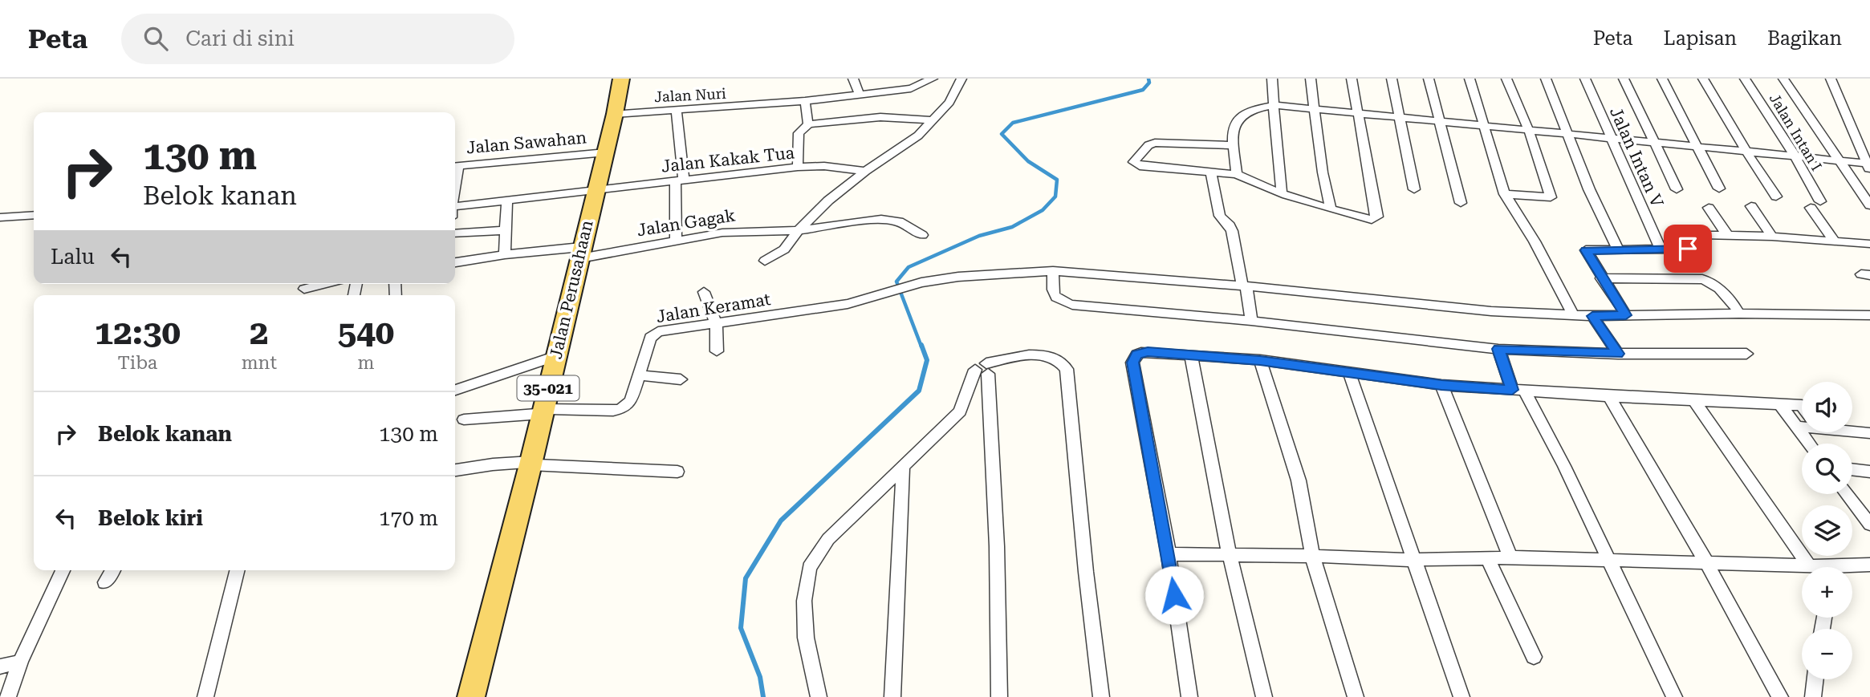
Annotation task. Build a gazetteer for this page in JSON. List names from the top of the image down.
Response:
{
  "streets": {
    "main road": ["Jalan Perusahaan", "35-021"],
    "street": [
      "Jalan Nuri",
      "Jalan Intan I",
      "Jalan Sawahan",
      "Jalan Intan V",
      "Jalan Kakak Tua",
      "Jalan Gagak",
      "Jalan Keramat"
    ]
  },
  "crossings": [
    ["Jalan Nuri", "Jalan Perusahaan"],
    ["Jalan Sawahan", "Jalan Perusahaan"],
    ["Jalan Kakak Tua", "Jalan Perusahaan"],
    ["Jalan Gagak", "Jalan Perusahaan"],
    ["Jalan Perusahaan", "Jalan Keramat"]
  ],
  "page": {
    "header": "Peta",
    "search": "Cari di sini",
    "nav": ["Peta", "Lapisan", "Bagikan"],
    "turn": ["130 m", "Belok kanan"],
    "then": "Lalu",
    "eta": [
      "12:30",
      "Tiba",
      "2",
      "mnt",
      "540",
      "m"
    ],
    "map_buttons": ["+", "−"],
    "list": [
      {
        "name": "Belok kanan",
        "value": "130 m"
      },
      {
        "name": "Belok kiri",
        "value": "170 m"
      }
    ]
  }
}
